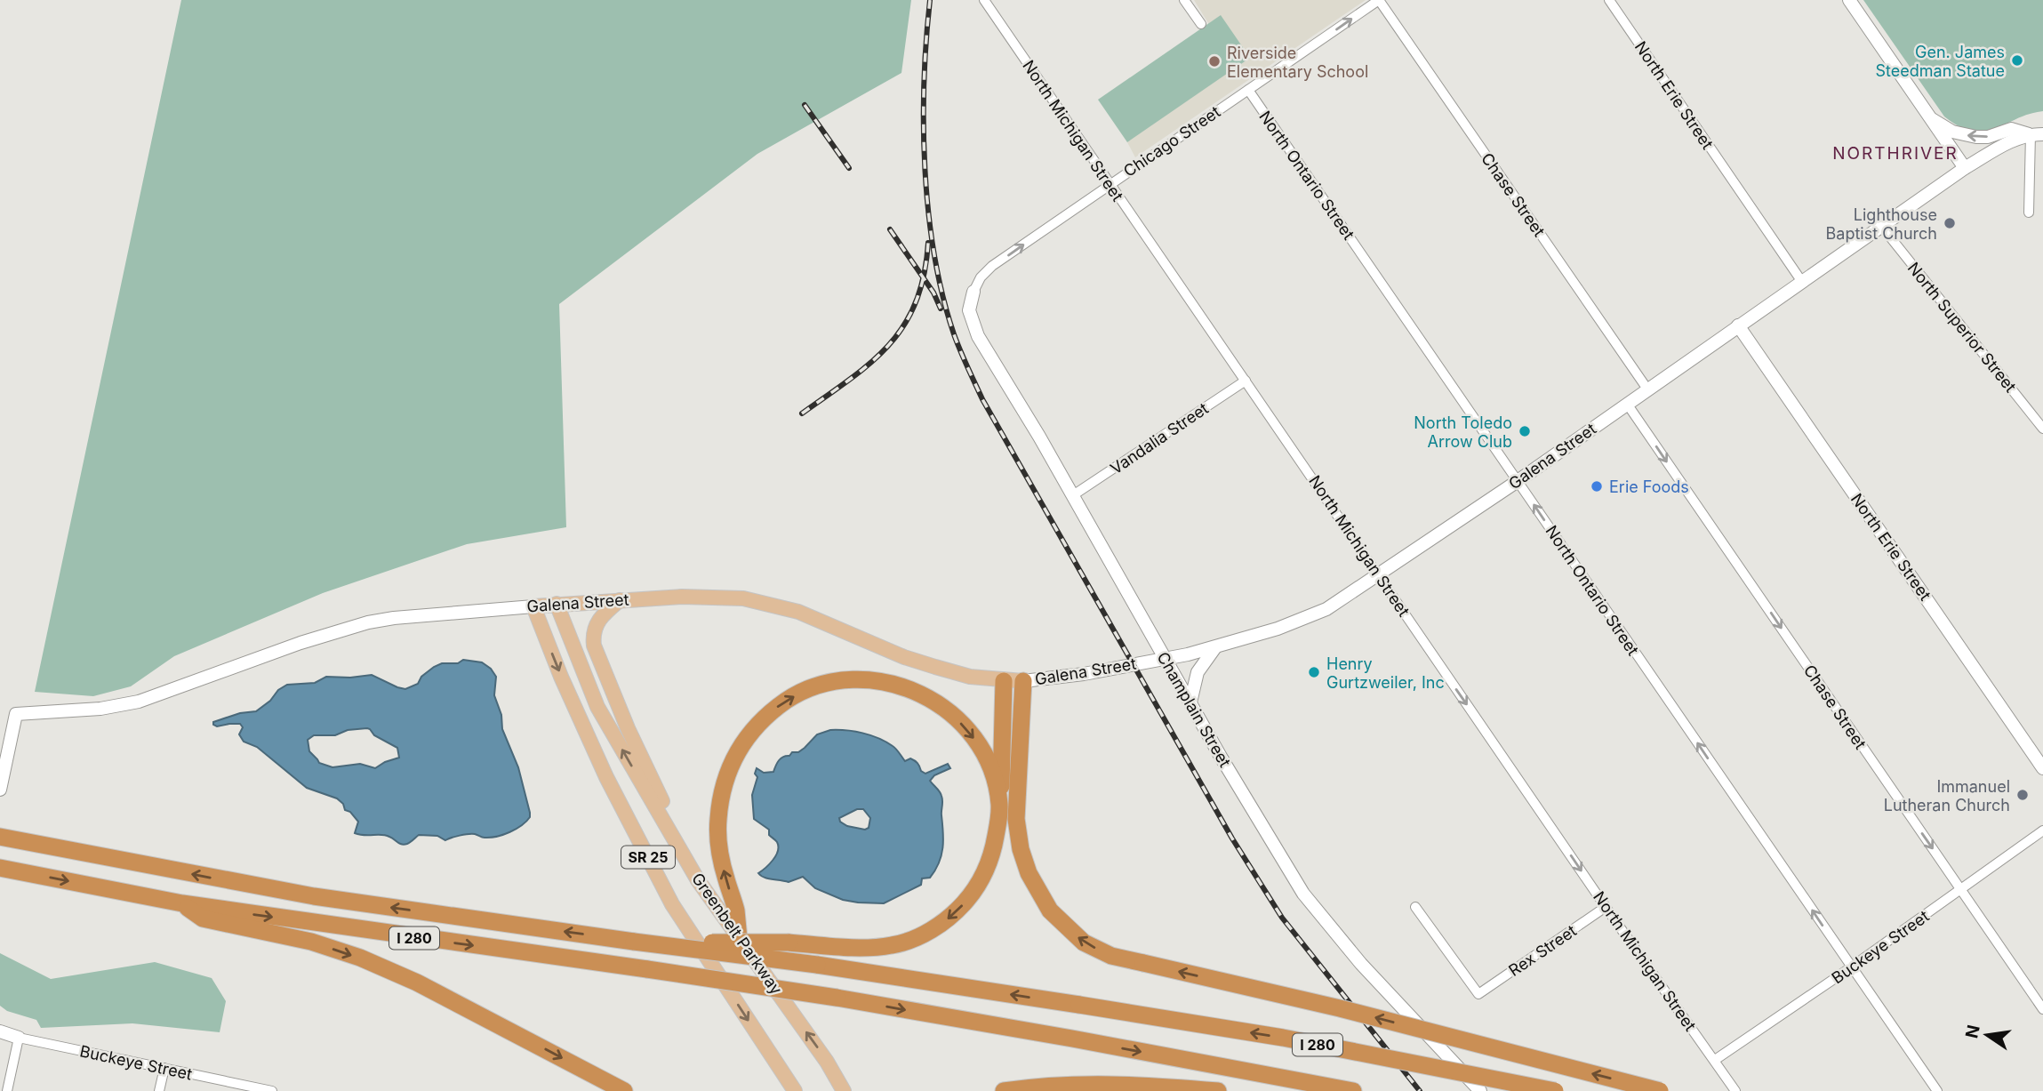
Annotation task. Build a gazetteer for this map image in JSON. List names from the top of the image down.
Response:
{
  "streets": {
    "highway": ["I 280"],
    "main road": [
      "North Erie Street",
      "Galena Street",
      "Champlain Street",
      "SR 25",
      "Greenbelt Parkway",
      "Buckeye Street"
    ],
    "street": [
      "North Michigan Street",
      "Chicago Street",
      "North Ontario Street",
      "Chase Street",
      "North Superior Street",
      "Vandalia Street",
      "Rex Street"
    ]
  },
  "crossings": [
    ["North Erie Street", "Galena Street"],
    ["North Michigan Street", "Chicago Street"],
    ["North Michigan Street", "Vandalia Street"],
    ["North Michigan Street", "Galena Street"],
    ["North Michigan Street", "Buckeye Street"],
    ["North Michigan Street", "Rex Street"],
    ["Chicago Street", "North Ontario Street"],
    ["Chicago Street", "Chase Street"],
    ["Chicago Street", "Champlain Street"],
    ["North Ontario Street", "Galena Street"],
    ["North Ontario Street", "Buckeye Street"],
    ["Chase Street", "Galena Street"],
    ["Chase Street", "Buckeye Street"],
    ["North Superior Street", "Galena Street"],
    ["Vandalia Street", "Champlain Street"],
    ["Galena Street", "Champlain Street"],
    ["Galena Street", "SR 25"],
    ["Galena Street", "Greenbelt Parkway"]
  ],
  "one_way": ["Chicago Street", "North Ontario Street", "Chase Street"],
  "districts": ["NORTHRIVER"],
  "places": [
    "Gen. James Steedman Statue",
    "Riverside Elementary School",
    "Lighthouse Baptist Church",
    "North Toledo Arrow Club",
    "Erie Foods",
    "Henry Gurtzweiler, Inc",
    "Immanuel Lutheran Church"
  ],
  "north": "left"
}
